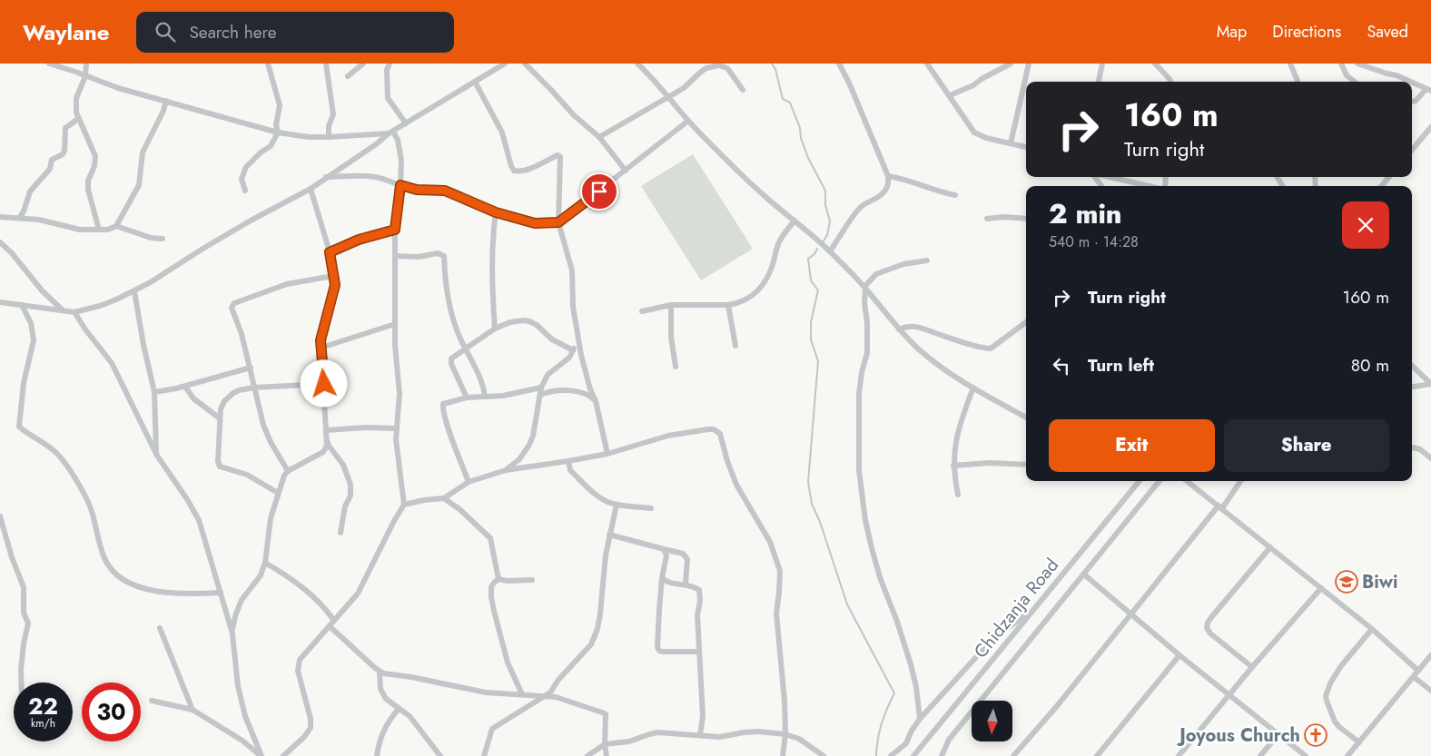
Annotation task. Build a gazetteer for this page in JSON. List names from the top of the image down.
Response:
{
  "streets": {
    "street": ["Chidzanja Road"]
  },
  "places": {
    "school or university": ["Biwi"],
    "church": ["Joyous Church"]
  },
  "north": "bottom",
  "page": {
    "header": "Waylane",
    "search": "Search here",
    "nav": ["Map", "Directions", "Saved"],
    "turn": ["160 m", "Turn right"],
    "heading": ["2 min", "540 m · 14:28"],
    "list": [
      {
        "name": "Turn right",
        "value": "160 m"
      },
      {
        "name": "Turn left",
        "value": "80 m"
      }
    ],
    "buttons": ["Exit", "Share"],
    "speed": "22 km/h",
    "limit": "30"
  }
}
